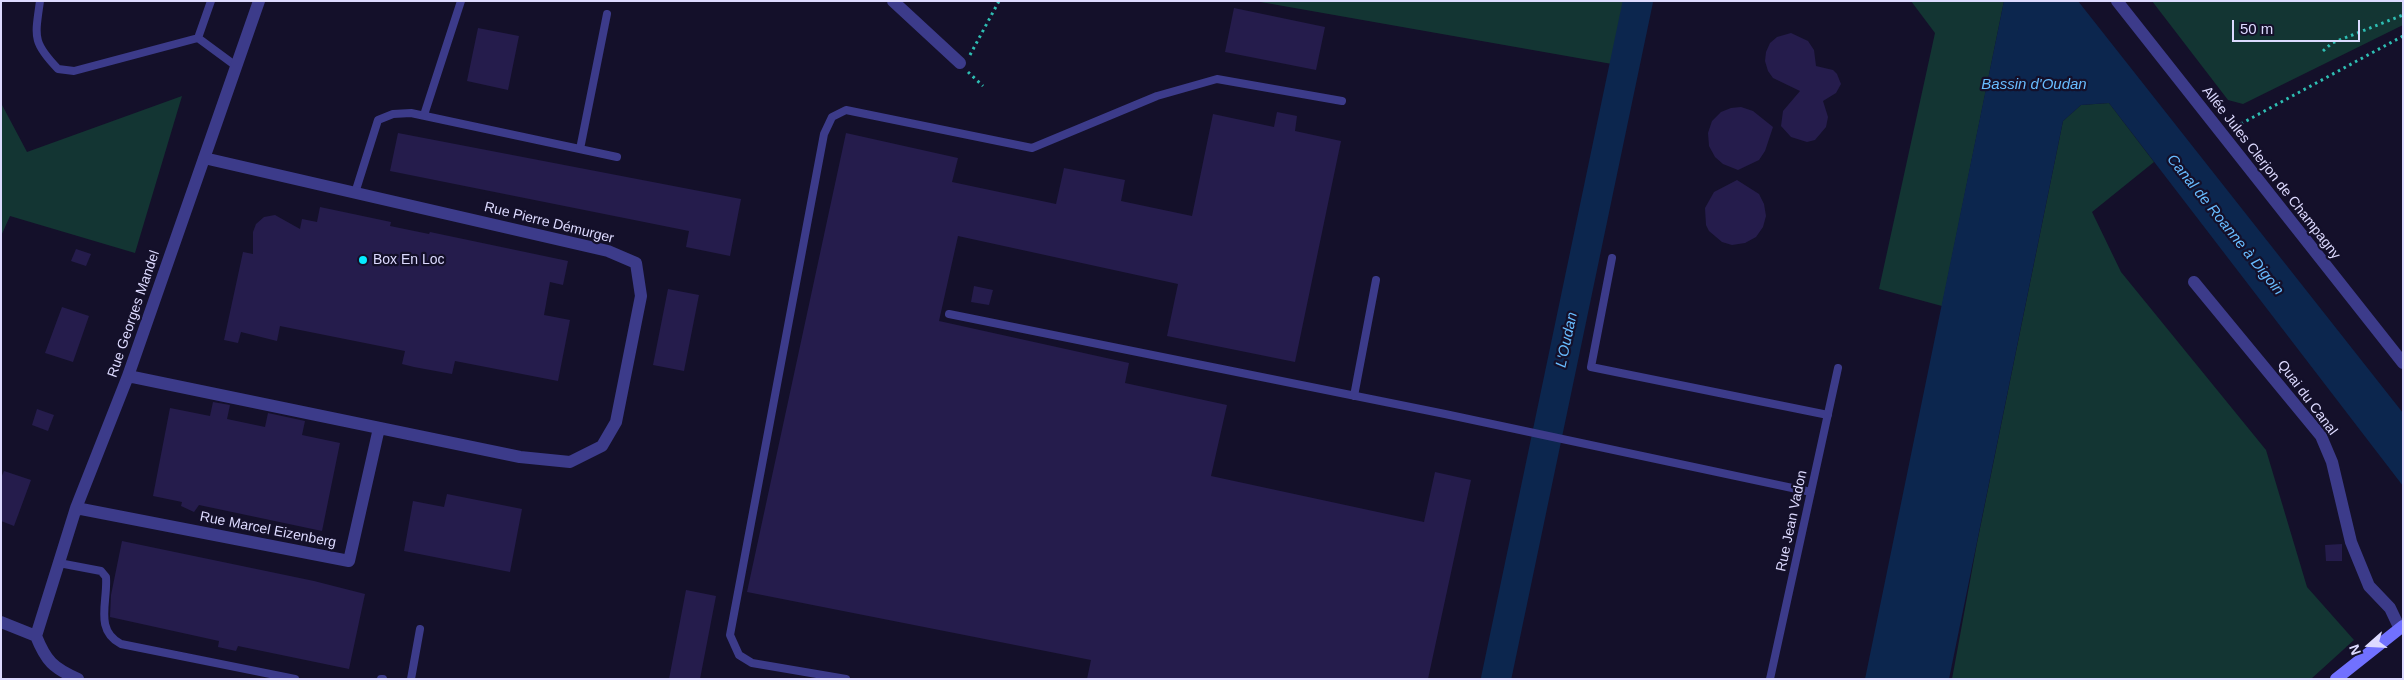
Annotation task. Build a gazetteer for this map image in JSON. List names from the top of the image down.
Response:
{
  "streets": {
    "street": [
      "Allée Jules Clerjon de Champagny",
      "Rue Pierre Démurger",
      "Rue Georges Mandel",
      "Quai du Canal",
      "Rue Marcel Eizenberg"
    ],
    "lane": ["Rue Jean Vadon"]
  },
  "crossings": [
    ["Rue Pierre Démurger", "Rue Georges Mandel"],
    ["Rue Pierre Démurger", "Rue Marcel Eizenberg"],
    ["Rue Georges Mandel", "Rue Marcel Eizenberg"]
  ],
  "water": ["Bassin d'Oudan", "Canal de Roanne à Digoin", "L'Oudan"],
  "places": ["Box En Loc"],
  "scale_bar": "50 m",
  "north": "left"
}
